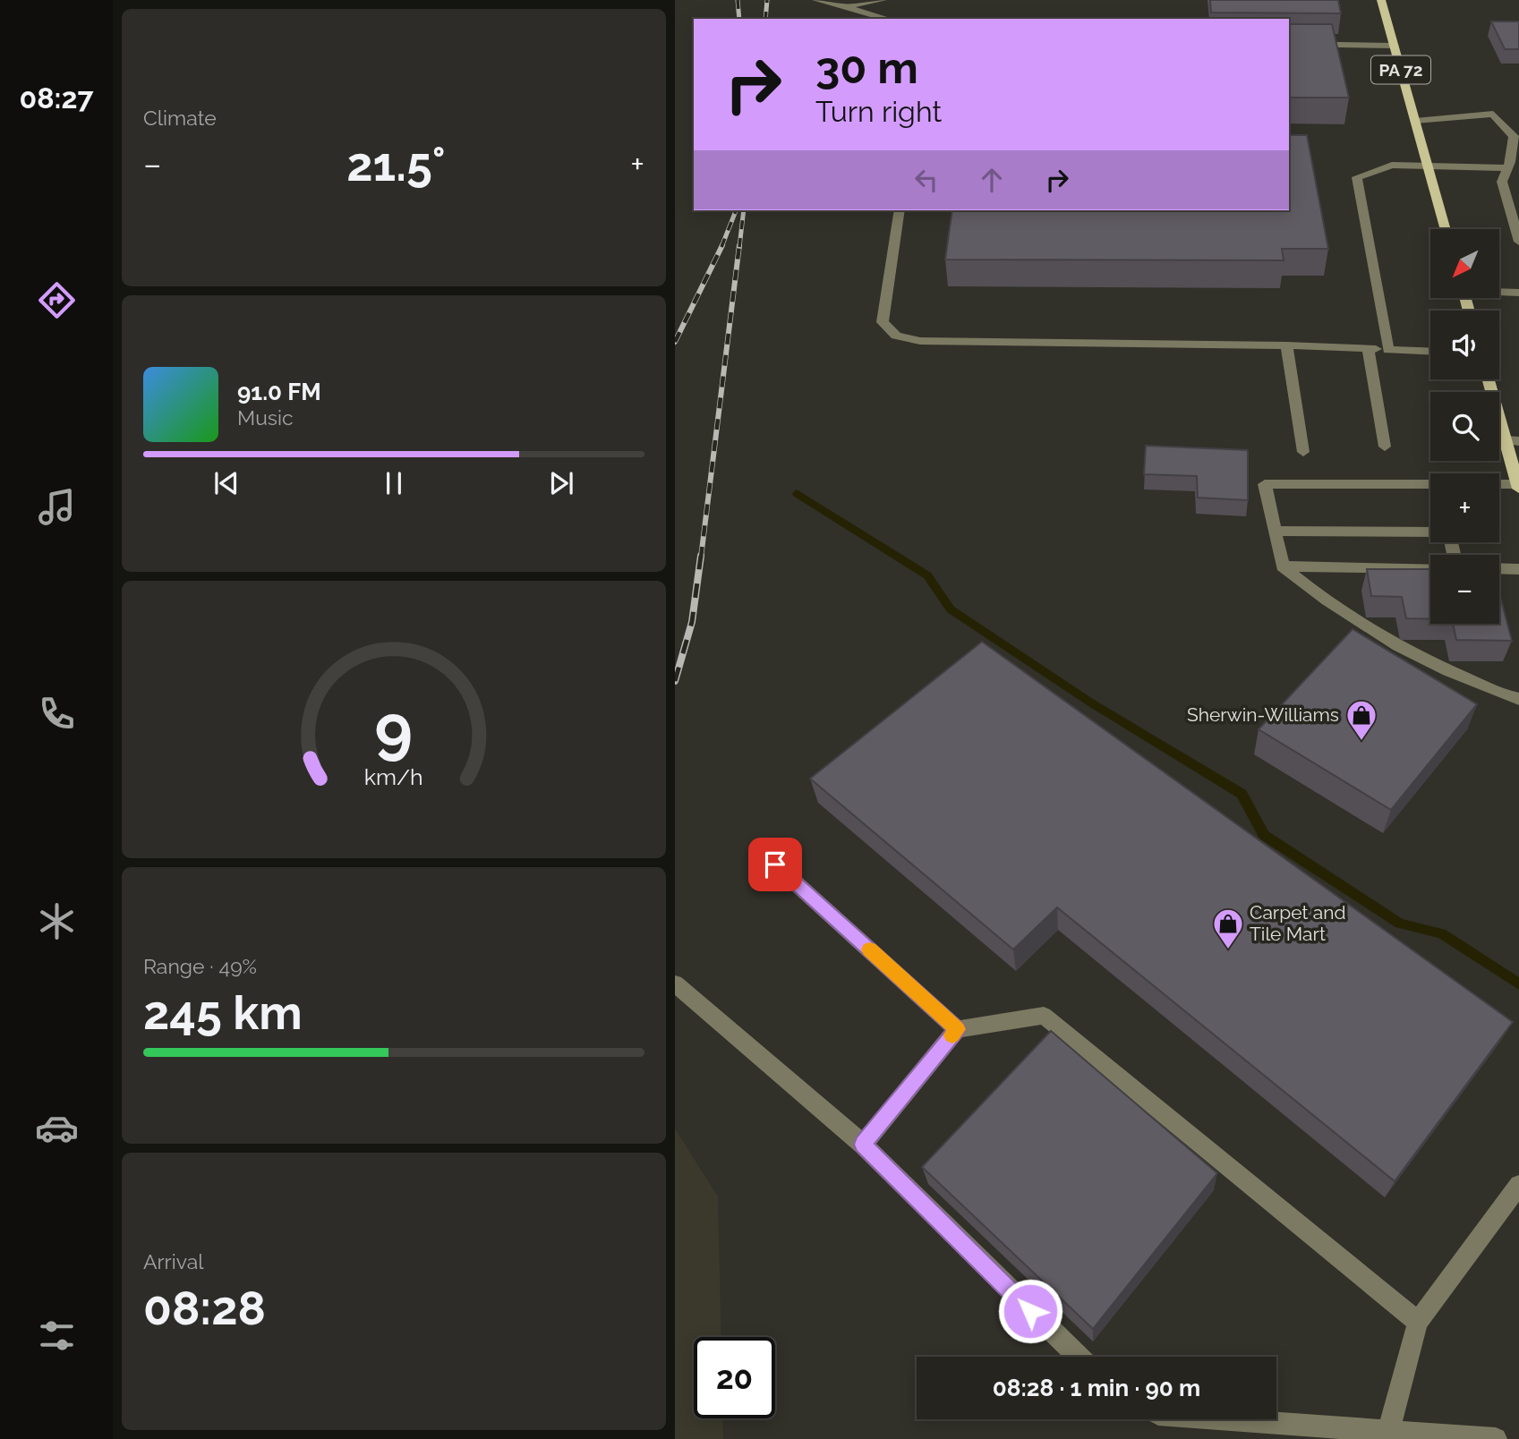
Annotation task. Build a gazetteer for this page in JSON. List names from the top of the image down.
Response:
{
  "streets": {
    "main road": ["PA 72"]
  },
  "places": {
    "shop": ["Sherwin-Williams", "Carpet and Tile Mart"]
  },
  "north": "bottom left",
  "page": {
    "tabs": "08:27",
    "tile": [
      "Climate",
      ["Range · 49%", "245 km"],
      ["Arrival", "08:28"]
    ],
    "turn": ["30 m", "Turn right"],
    "heat": ["−", "21.5°", "+"],
    "map_buttons": ["+", "−"],
    "song": ["91.0 FM", "Music"],
    "limit": "20",
    "trip": "08:28 · 1 min · 90 m",
    "gauge": ["9", "km/h"]
  }
}
